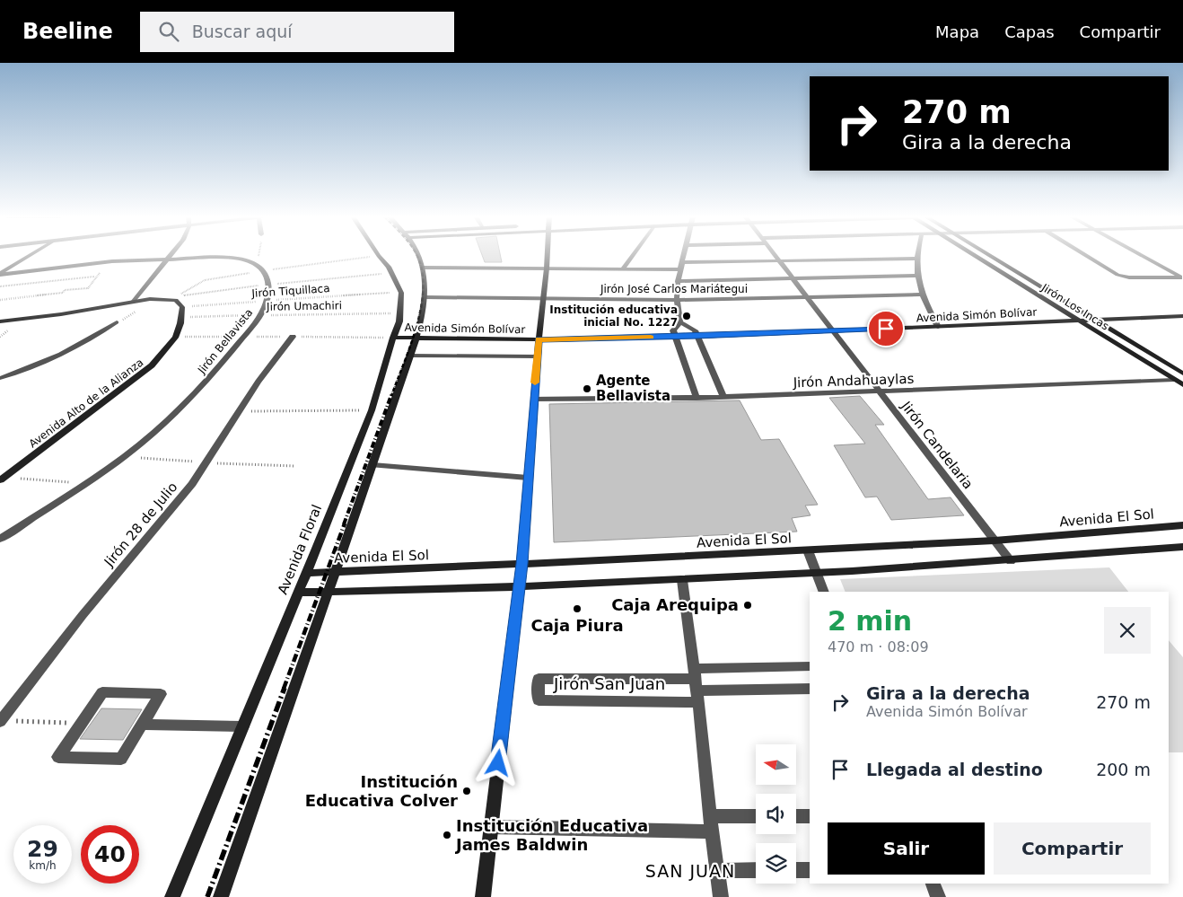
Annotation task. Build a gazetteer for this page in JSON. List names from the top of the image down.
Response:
{
  "streets": {
    "street": [
      "Jirón José Carlos Mariátegui",
      "Jirón Los Incas",
      "Avenida Simón Bolívar",
      "Jirón Bellavista",
      "Jirón Andahuaylas",
      "Avenida Alto de la Alianza",
      "Jirón Candelaria",
      "Avenida El Sol",
      "Jirón 28 de Julio",
      "Avenida Floral",
      "Jirón San Juan"
    ],
    "path": ["Jirón Tiquillaca", "Jirón Umachiri"]
  },
  "crossings": [
    ["Jirón José Carlos Mariátegui", "Jirón Candelaria"],
    ["Jirón Tiquillaca", "Jirón Bellavista"],
    ["Jirón Tiquillaca", "Avenida Alto de la Alianza"],
    ["Jirón Tiquillaca", "Avenida Floral"],
    ["Jirón Umachiri", "Jirón Bellavista"],
    ["Jirón Umachiri", "Avenida Alto de la Alianza"],
    ["Jirón Umachiri", "Avenida Floral"],
    ["Jirón Los Incas", "Avenida Simón Bolívar"],
    ["Jirón Los Incas", "Jirón Andahuaylas"],
    ["Avenida Simón Bolívar", "Jirón Candelaria"],
    ["Avenida Simón Bolívar", "Avenida Floral"],
    ["Jirón Andahuaylas", "Jirón Candelaria"],
    ["Jirón Candelaria", "Avenida El Sol"],
    ["Avenida El Sol", "Avenida Floral"]
  ],
  "districts": ["SAN JUAN"],
  "places": [
    "Institución educativa inicial No. 1227",
    "Agente Bellavista",
    "Caja Arequipa",
    "Caja Piura",
    "Institución Educativa Colver",
    "Institución Educativa James Baldwin"
  ],
  "north": "left",
  "page": {
    "header": "Beeline",
    "search": "Buscar aquí",
    "nav": ["Mapa", "Capas", "Compartir"],
    "turn": ["270 m", "Gira a la derecha"],
    "heading": ["2 min", "470 m · 08:09"],
    "list": [
      {
        "name": "Gira a la derecha",
        "note": "Avenida Simón Bolívar",
        "value": "270 m"
      },
      {
        "name": "Llegada al destino",
        "value": "200 m"
      }
    ],
    "buttons": ["Salir", "Compartir"],
    "speed": "29 km/h",
    "limit": "40"
  }
}
